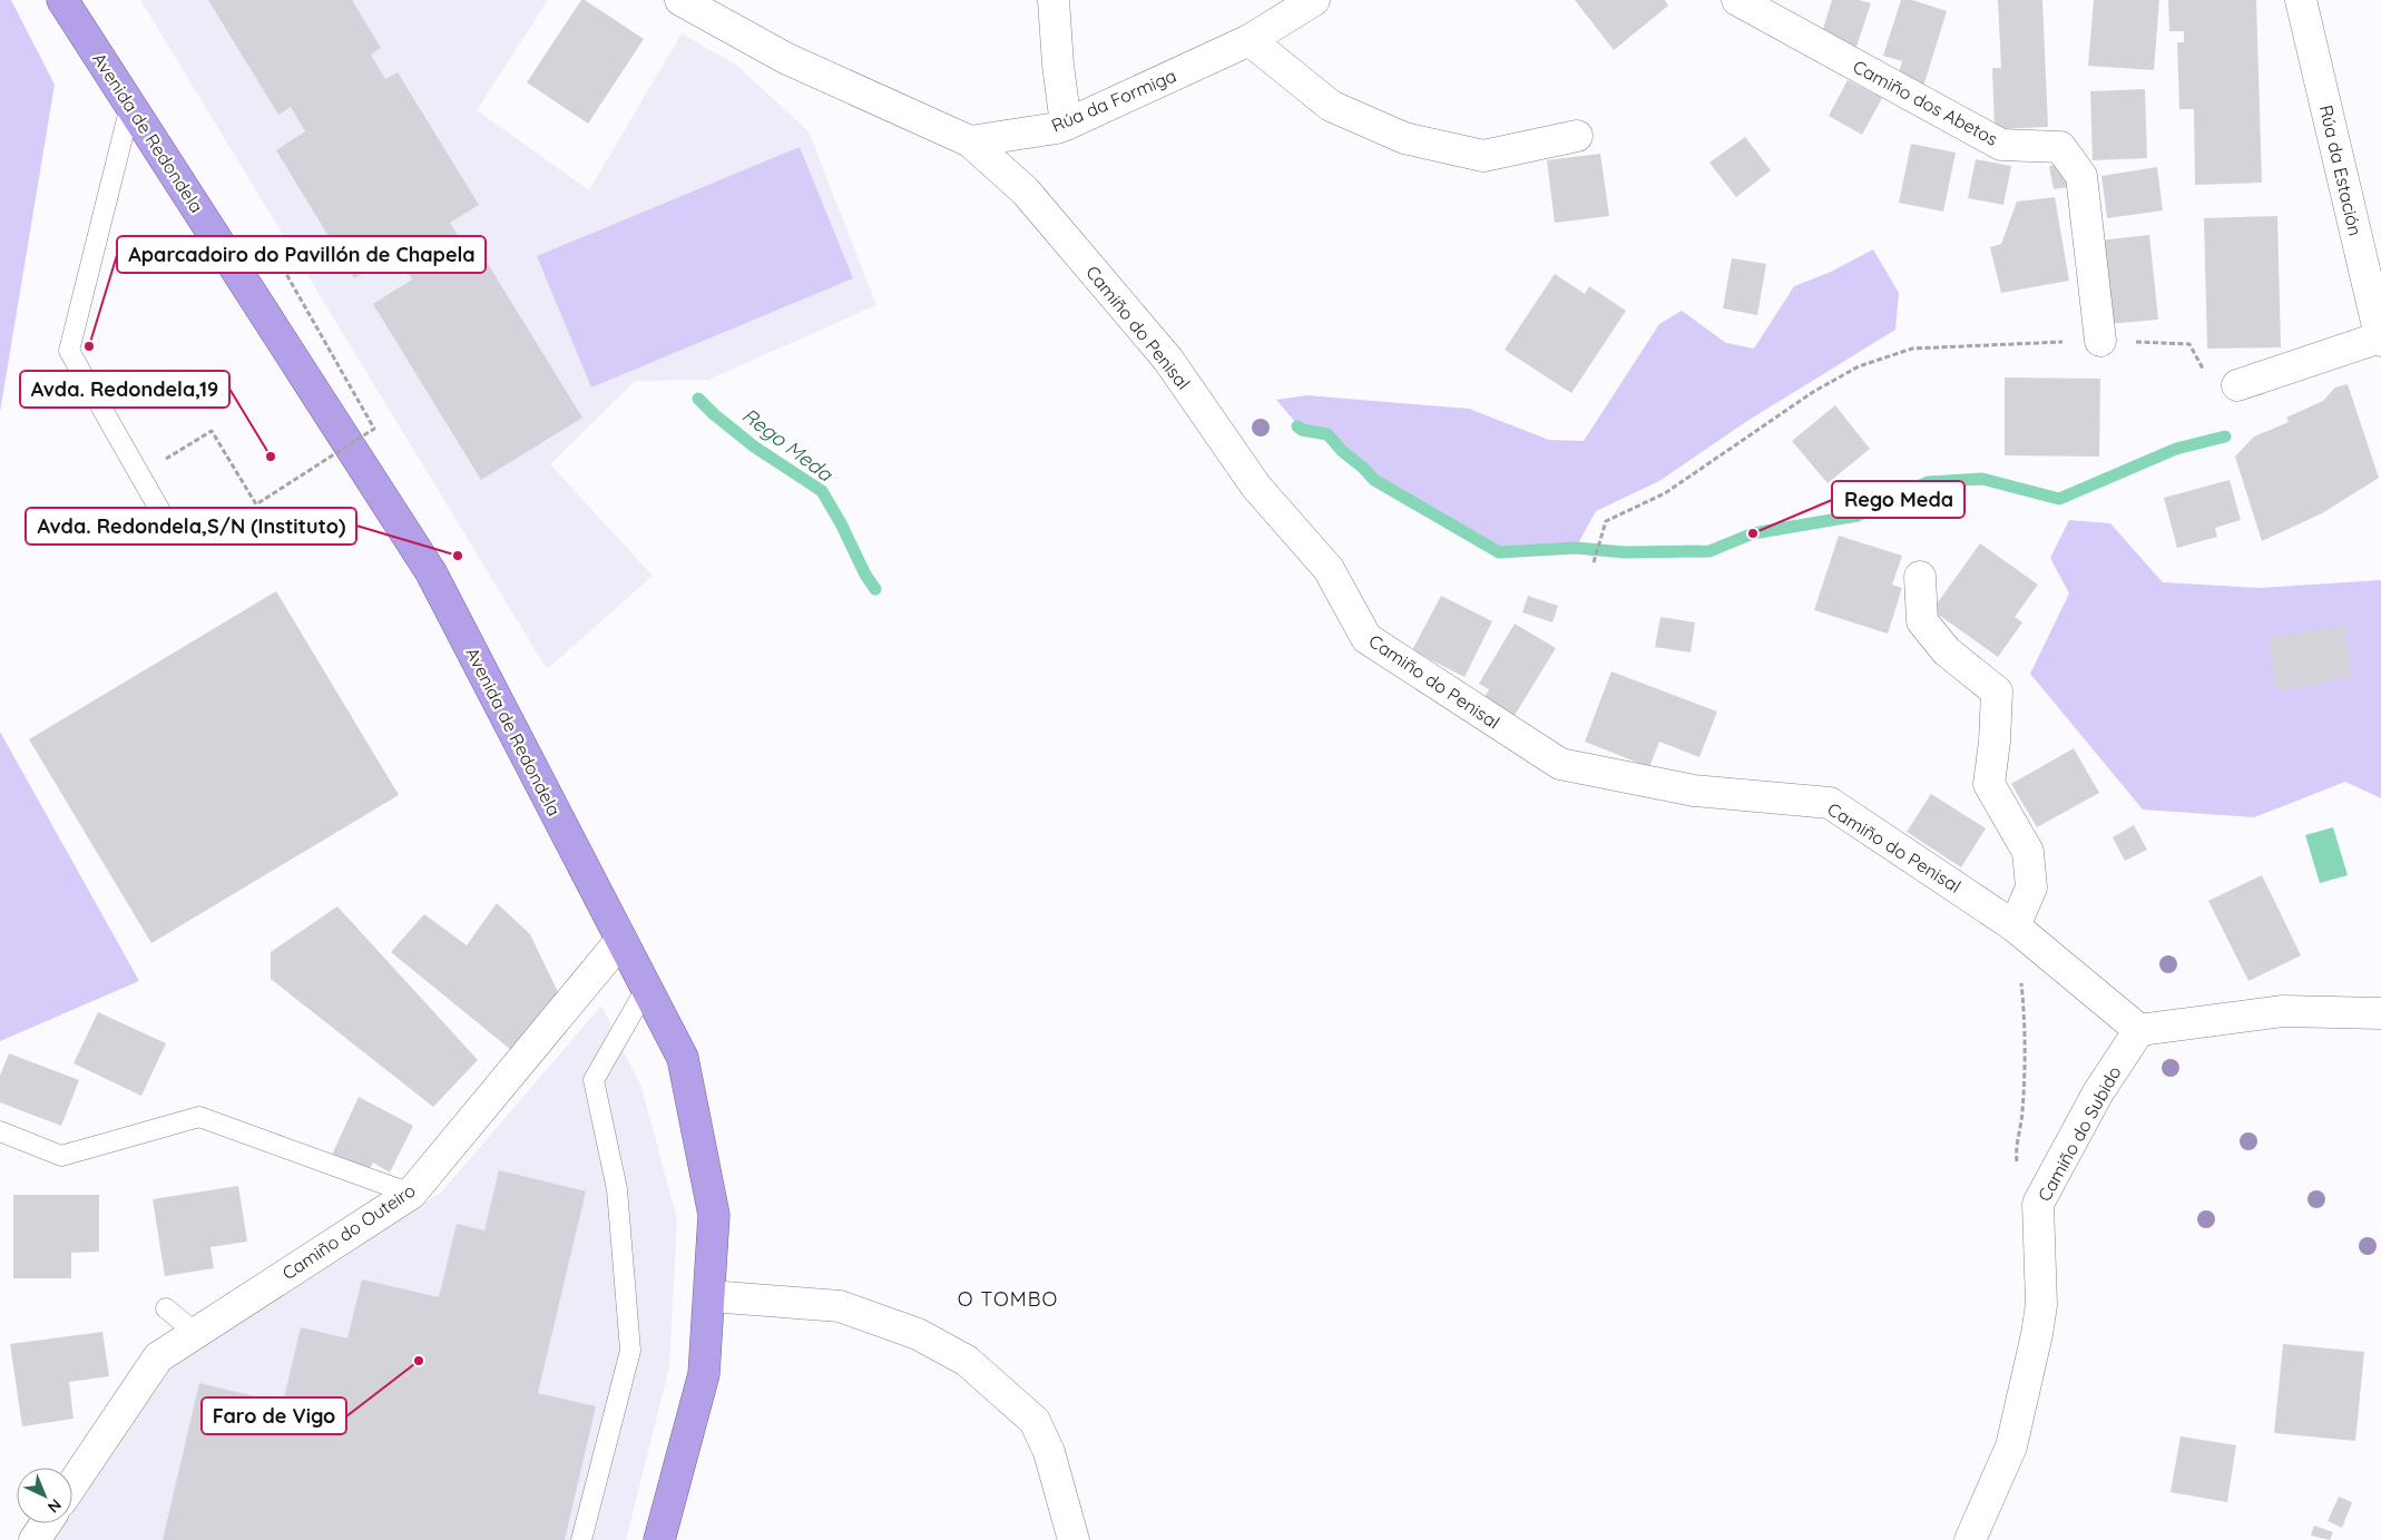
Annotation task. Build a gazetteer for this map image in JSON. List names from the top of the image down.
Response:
{
  "streets": {
    "highway": ["Avenida de Redondela"],
    "street": [
      "Rúa da Formiga",
      "Camiño dos Abetos",
      "Rúa da Estación",
      "Camiño do Penisal",
      "Camiño do Subido",
      "Camiño do Outeiro"
    ]
  },
  "crossings": [
    ["Rúa da Formiga", "Camiño do Penisal"],
    ["Avenida de Redondela", "Camiño do Outeiro"],
    ["Camiño do Penisal", "Camiño do Subido"]
  ],
  "districts": ["O TOMBO"],
  "water": ["Rego Meda"],
  "places": [
    "Aparcadoiro do Pavillón de Chapela",
    "Avda. Redondela,19",
    "Rego Meda",
    "Avda. Redondela,S/N (Instituto)",
    "Faro de Vigo"
  ],
  "north": "bottom right"
}
